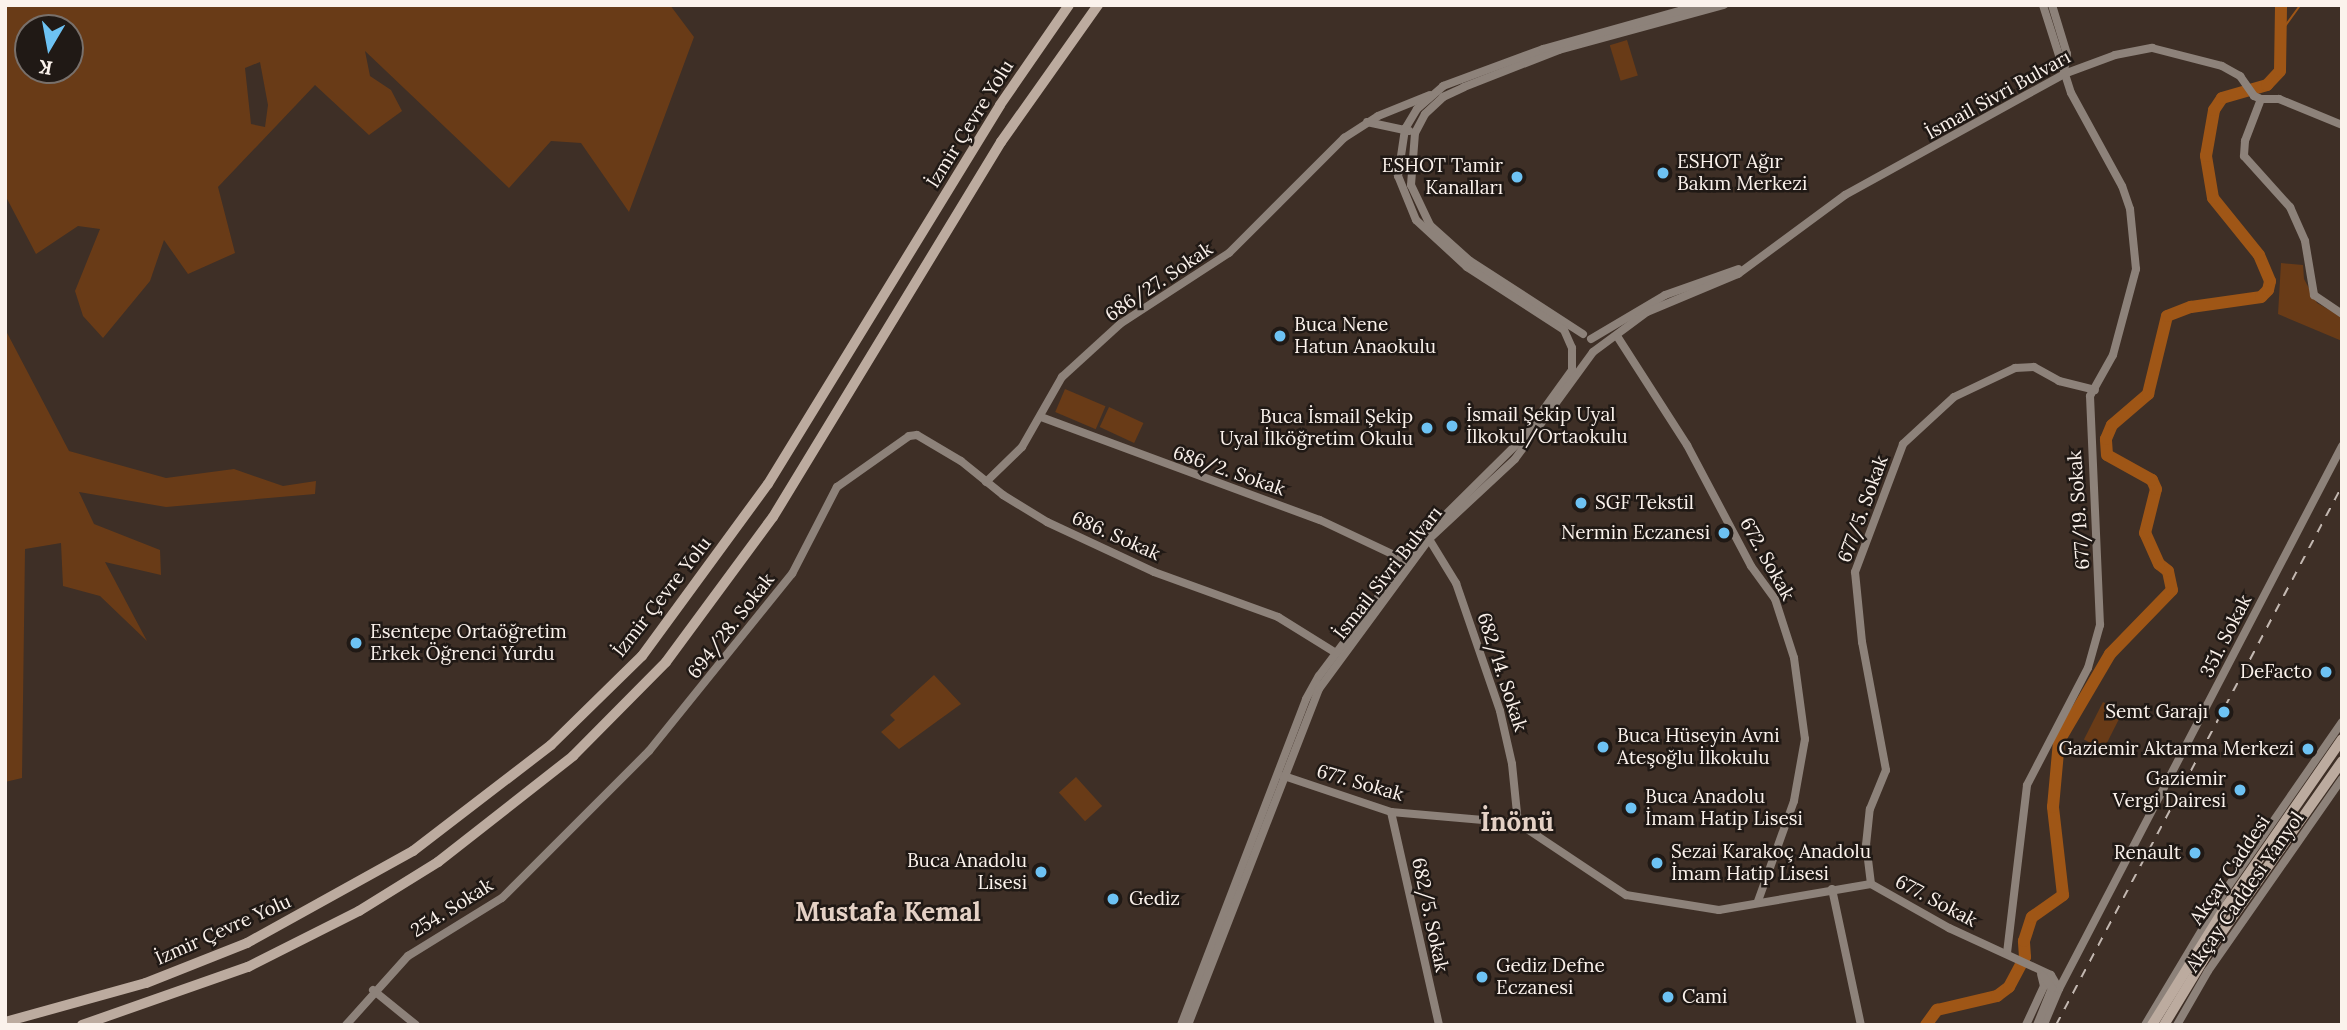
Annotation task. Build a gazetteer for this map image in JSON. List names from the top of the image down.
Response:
{
  "streets": {
    "highway": ["İzmir Çevre Yolu", "Akçay Caddesi"],
    "street": [
      "İsmail Sivri Bulvarı",
      "686/27. Sokak",
      "686/2. Sokak",
      "677/5. Sokak",
      "677/19. Sokak",
      "686. Sokak",
      "672. Sokak",
      "694/28. Sokak",
      "351. Sokak",
      "682/14. Sokak",
      "677. Sokak",
      "Akçay Caddesi Yanyol",
      "254. Sokak",
      "682/5. Sokak"
    ]
  },
  "crossings": [
    ["İsmail Sivri Bulvarı", "686/2. Sokak"],
    ["İsmail Sivri Bulvarı", "677/19. Sokak"],
    ["İsmail Sivri Bulvarı", "686. Sokak"],
    ["İsmail Sivri Bulvarı", "672. Sokak"],
    ["İsmail Sivri Bulvarı", "682/14. Sokak"],
    ["İsmail Sivri Bulvarı", "677. Sokak"],
    ["686/27. Sokak", "686/2. Sokak"],
    ["686/27. Sokak", "686. Sokak"],
    ["677/5. Sokak", "677/19. Sokak"],
    ["677/5. Sokak", "677. Sokak"],
    ["677/19. Sokak", "677. Sokak"],
    ["686. Sokak", "694/28. Sokak"],
    ["672. Sokak", "677. Sokak"],
    ["694/28. Sokak", "254. Sokak"],
    ["682/14. Sokak", "677. Sokak"],
    ["677. Sokak", "682/5. Sokak"],
    ["Akçay Caddesi", "Akçay Caddesi Yanyol"]
  ],
  "districts": ["İnönü", "Mustafa Kemal"],
  "places": [
    "ESHOT Ağır Bakım Merkezi",
    "ESHOT Tamir Kanalları",
    "Buca Nene Hatun Anaokulu",
    "İsmail Şekip Uyal İlkokul/Ortaokulu",
    "Buca İsmail Şekip Uyal İlköğretim Okulu",
    "SGF Tekstil",
    "Nermin Eczanesi",
    "Esentepe Ortaöğretim Erkek Öğrenci Yurdu",
    "DeFacto",
    "Semt Garajı",
    "Buca Hüseyin Avni Ateşoğlu İlkokulu",
    "Gaziemir Aktarma Merkezi",
    "Gaziemir Vergi Dairesi",
    "Buca Anadolu İmam Hatip Lisesi",
    "Renault",
    "Sezai Karakoç Anadolu İmam Hatip Lisesi",
    "Buca Anadolu Lisesi",
    "Gediz",
    "Gediz Defne Eczanesi",
    "Cami"
  ],
  "north": "bottom"
}
